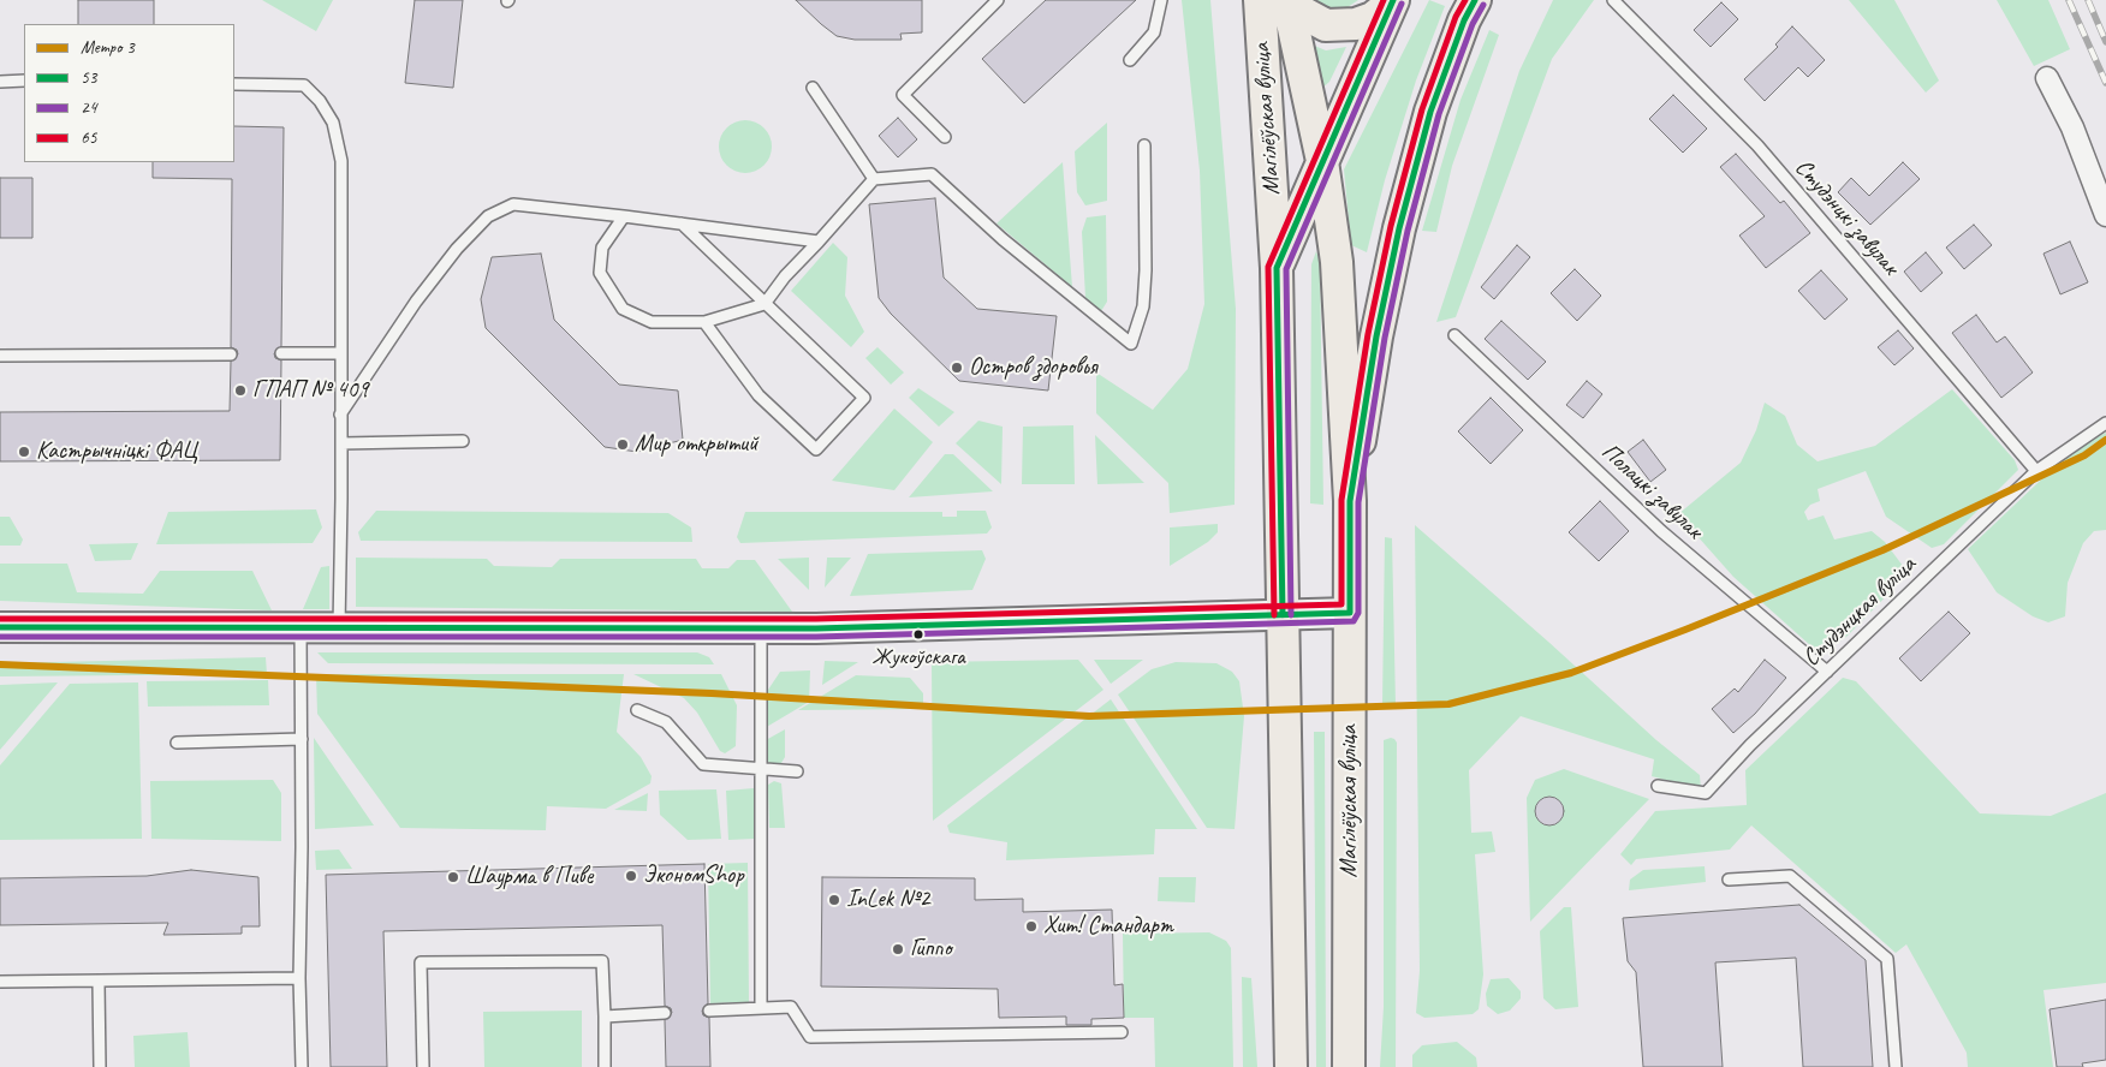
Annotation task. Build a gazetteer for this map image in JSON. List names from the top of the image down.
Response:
{
  "streets": {
    "main road": ["Магілёўская вуліца"],
    "lane": ["Студэнцкі завулак", "Полацкі завулак", "Студэнцкая вуліца"]
  },
  "crossings": [
    ["Студэнцкі завулак", "Студэнцкая вуліца"],
    ["Полацкі завулак", "Студэнцкая вуліца"]
  ],
  "places": [
    "Остров здоровья",
    "ГПАП № 409",
    "Мир открытий",
    "Кастрычніцкі ФАЦ",
    "Жукоўскага",
    "ЭкономShop",
    "Шаурма в Пиве",
    "InLek №2",
    "Хит! Стандарт",
    "Гиппо"
  ],
  "lines": [
    "transit line 53",
    "transit line 65",
    "transit line 24",
    "metro line 3"
  ],
  "legend": [
    "Метро 3",
    "53",
    "24",
    "65"
  ]
}
